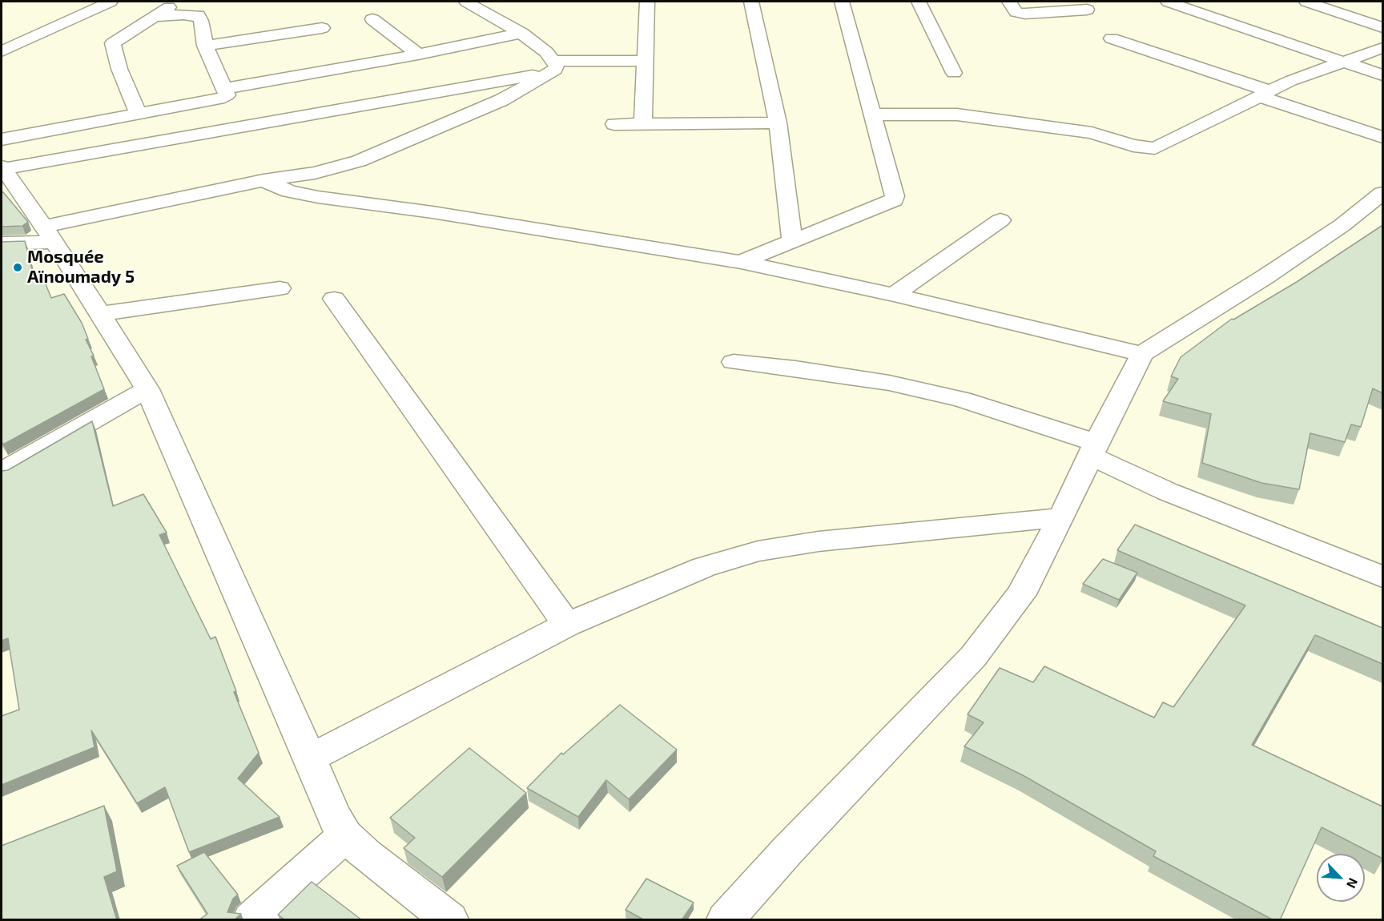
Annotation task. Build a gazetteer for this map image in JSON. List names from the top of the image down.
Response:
{
  "places": ["Mosquée Aïnoumady 5"],
  "north": "bottom right"
}
